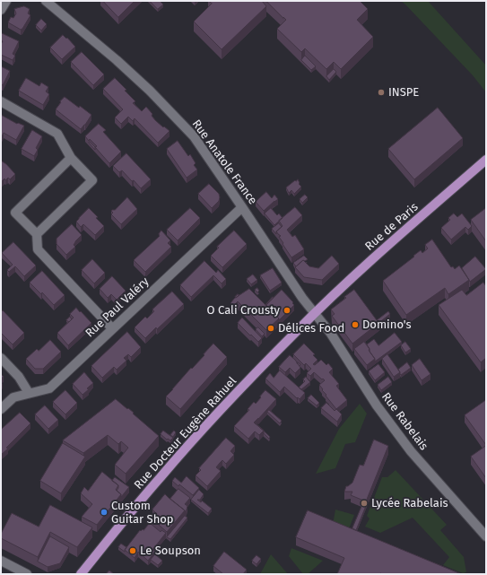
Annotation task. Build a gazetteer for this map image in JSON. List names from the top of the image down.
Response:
{
  "streets": {
    "main road": ["Rue de Paris", "Rue Docteur Eugène Rahuel"],
    "street": ["Rue Anatole France", "Rue Paul Valéry", "Rue Rabelais"]
  },
  "crossings": [
    ["Rue Anatole France", "Rue de Paris"],
    ["Rue Anatole France", "Rue Paul Valéry"],
    ["Rue Anatole France", "Rue Rabelais"],
    ["Rue Anatole France", "Rue Docteur Eugène Rahuel"],
    ["Rue de Paris", "Rue Rabelais"],
    ["Rue de Paris", "Rue Docteur Eugène Rahuel"],
    ["Rue Rabelais", "Rue Docteur Eugène Rahuel"]
  ],
  "places": [
    "INSPE",
    "O Cali Crousty",
    "Domino's",
    "Délices Food",
    "Lycée Rabelais",
    "Custom Guitar Shop",
    "Le Soupson"
  ]
}
